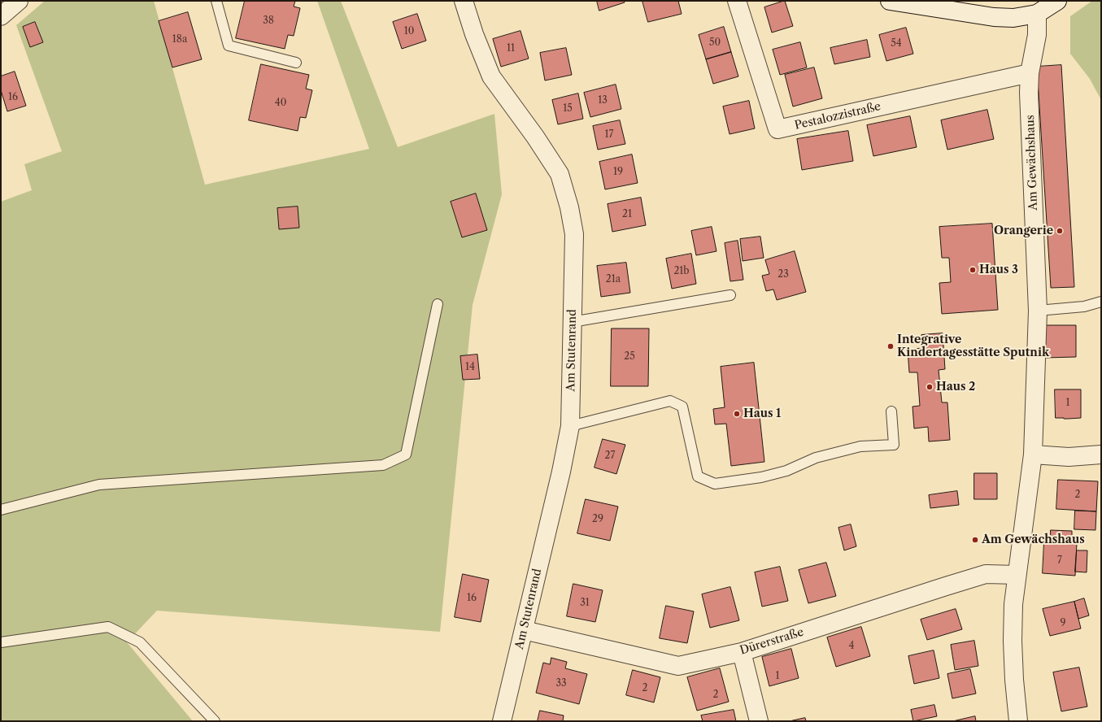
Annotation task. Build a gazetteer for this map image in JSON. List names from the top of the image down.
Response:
{
  "streets": {
    "street": [
      "Pestalozzistraße",
      "Am Gewächshaus",
      "Am Stutenrand",
      "Dürerstraße"
    ]
  },
  "crossings": [
    ["Pestalozzistraße", "Am Gewächshaus"],
    ["Am Gewächshaus", "Dürerstraße"],
    ["Am Stutenrand", "Dürerstraße"]
  ],
  "places": [
    "Orangerie",
    "Haus 3",
    "Integrative Kindertagesstätte Sputnik",
    "Haus 2",
    "Haus 1",
    "Am Gewächshaus"
  ],
  "house_numbers": [
    "38",
    "10",
    "18a",
    "50",
    "54",
    "11",
    "16",
    "13",
    "40",
    "15",
    "17",
    "19",
    "21",
    "21b",
    "23",
    "21a",
    "25",
    "14",
    "1",
    "27",
    "2",
    "29",
    "7",
    "16",
    "31",
    "9",
    "4",
    "1",
    "33",
    "2",
    "2"
  ]
}
